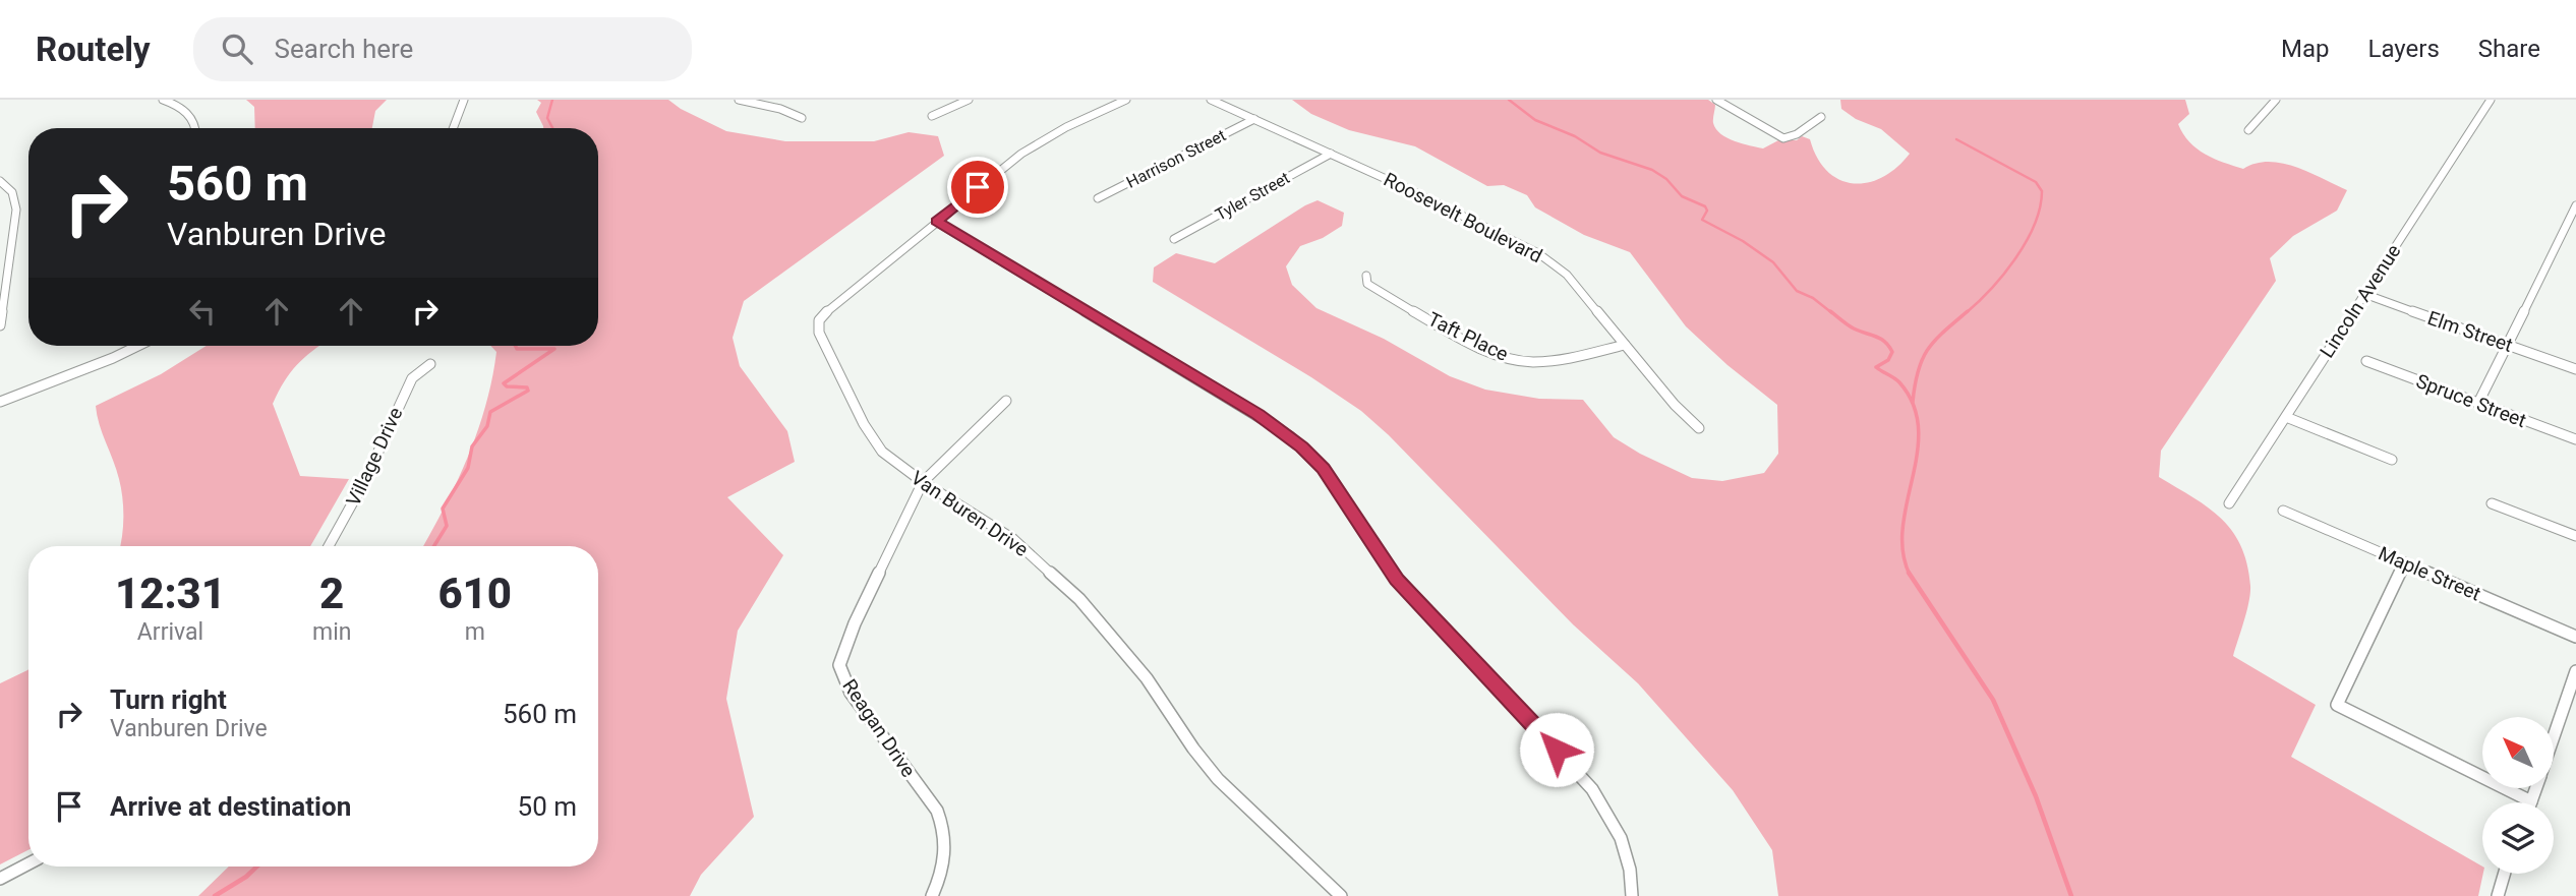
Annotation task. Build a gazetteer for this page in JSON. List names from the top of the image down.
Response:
{
  "streets": {
    "street": [
      "Harrison Street",
      "Tyler Street",
      "Roosevelt Boulevard",
      "Lincoln Avenue",
      "Elm Street",
      "Taft Place",
      "Spruce Street",
      "Village Drive",
      "Van Buren Drive",
      "Maple Street",
      "Reagan Drive"
    ]
  },
  "crossings": [
    ["Harrison Street", "Roosevelt Boulevard"],
    ["Tyler Street", "Roosevelt Boulevard"],
    ["Roosevelt Boulevard", "Taft Place"],
    ["Lincoln Avenue", "Elm Street"],
    ["Van Buren Drive", "Reagan Drive"]
  ],
  "north": "top left",
  "page": {
    "header": "Routely",
    "search": "Search here",
    "nav": ["Map", "Layers", "Share"],
    "turn": ["560 m", "Vanburen Drive"],
    "eta": [
      "12:31",
      "Arrival",
      "2",
      "min",
      "610",
      "m"
    ],
    "list": [
      {
        "name": "Turn right",
        "note": "Vanburen Drive",
        "value": "560 m"
      },
      {
        "name": "Arrive at destination",
        "value": "50 m"
      }
    ]
  }
}
